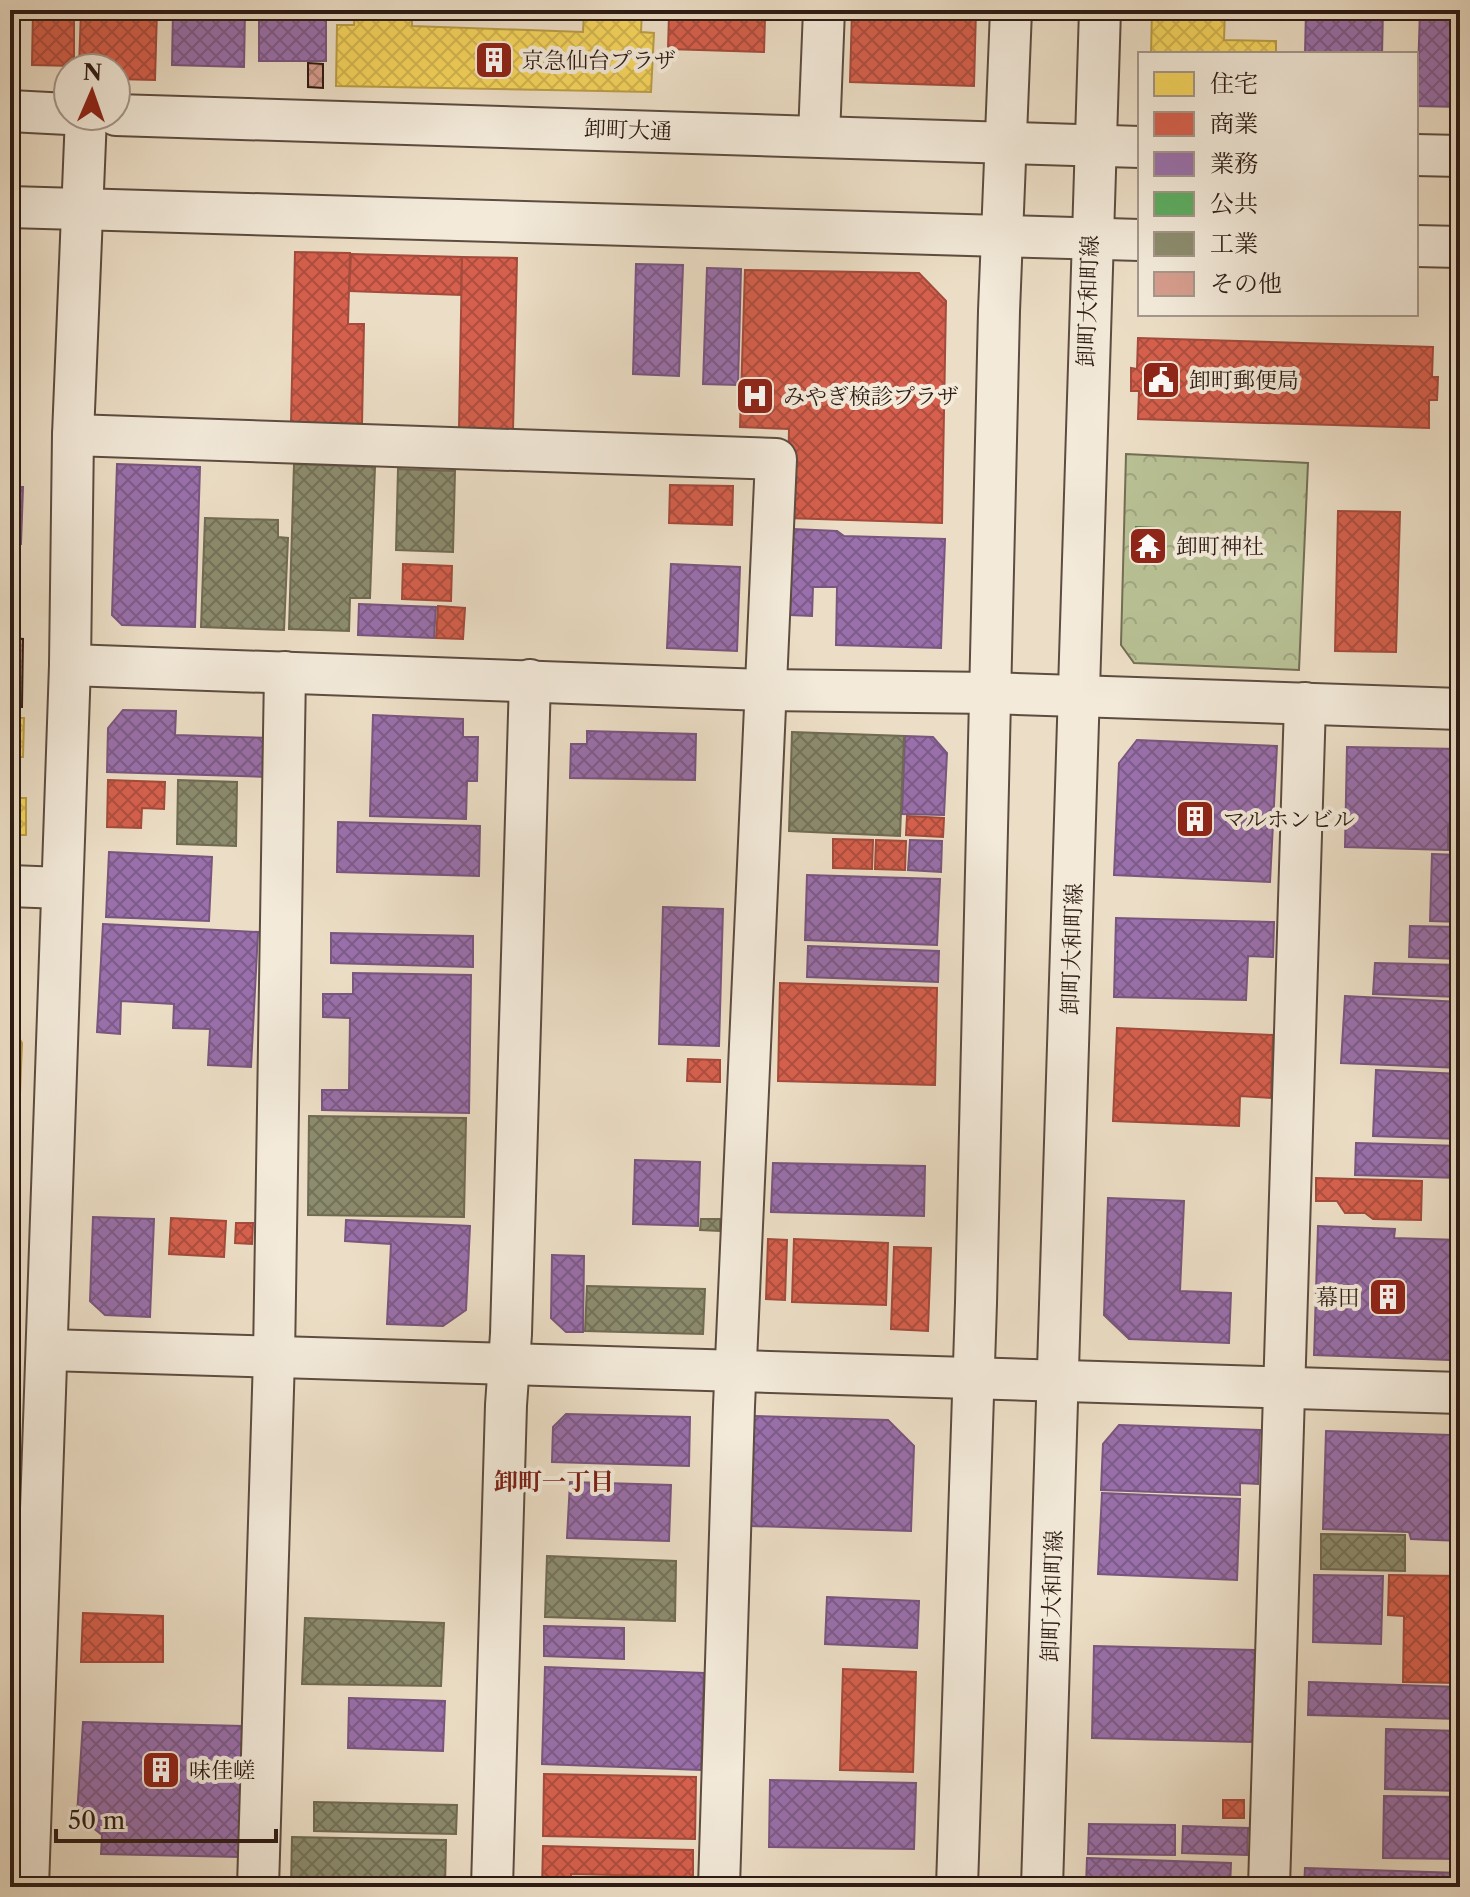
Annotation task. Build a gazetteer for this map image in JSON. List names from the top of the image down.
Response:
{
  "streets": {
    "street": ["卸町大通", "卸町大和町線"]
  },
  "crossings": [
    ["卸町大通", "卸町大和町線"]
  ],
  "districts": ["卸町一丁目"],
  "places": {
    "building": [
      "京急仙台プラザ",
      "マルホンビル",
      "幕田",
      "味佳嵯"
    ],
    "public building": ["卸町郵便局"],
    "hospital": ["みやぎ検診プラザ"],
    "temple": ["卸町神社"]
  },
  "legend": [
    "住宅",
    "商業",
    "業務",
    "公共",
    "工業",
    "その他"
  ],
  "scale_bar": "50 m",
  "north": "top"
}
